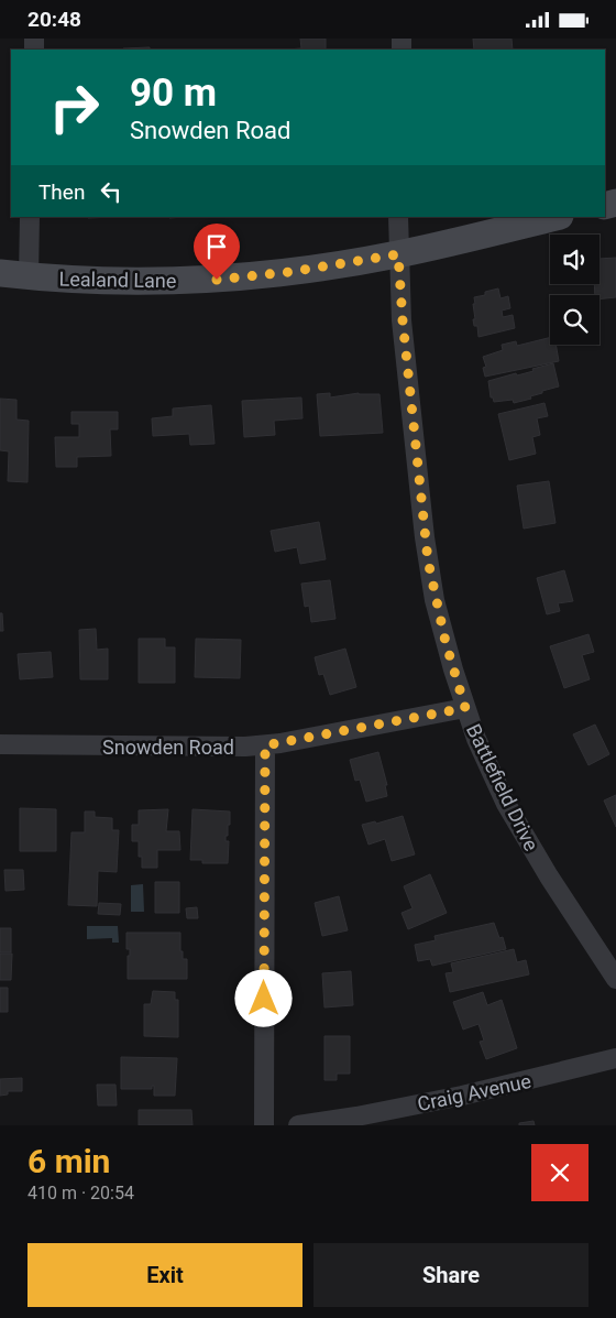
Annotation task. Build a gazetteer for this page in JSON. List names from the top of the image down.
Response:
{
  "streets": {
    "street": [
      "Lealand Lane",
      "Snowden Road",
      "Battlefield Drive",
      "Craig Avenue"
    ]
  },
  "crossings": [
    ["Lealand Lane", "Battlefield Drive"],
    ["Snowden Road", "Battlefield Drive"]
  ],
  "page": {
    "status": "20:48",
    "turn": ["90 m", "Snowden Road"],
    "then": "Then",
    "heading": ["6 min", "410 m · 20:54"],
    "buttons": ["Exit", "Share"]
  }
}
